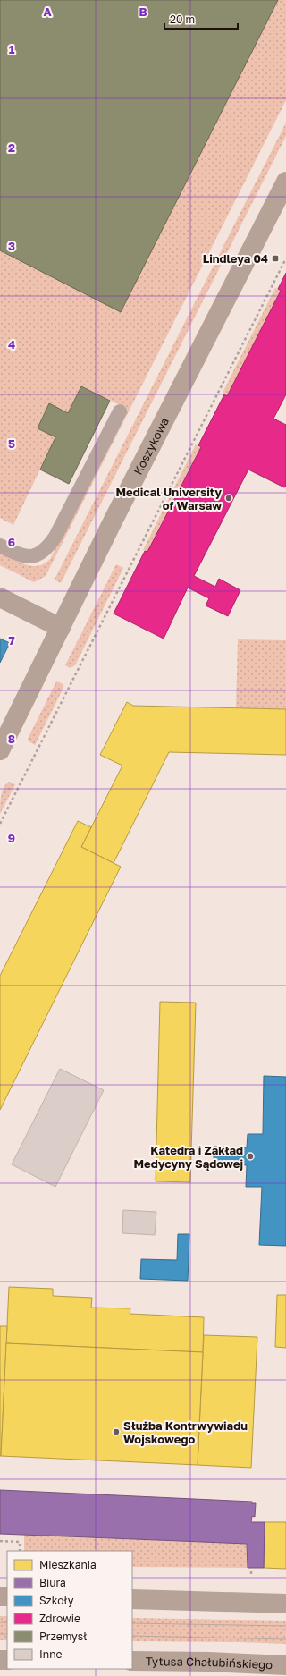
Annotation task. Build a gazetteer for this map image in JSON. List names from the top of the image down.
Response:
{
  "streets": {
    "street": ["Koszykowa", "Tytusa Chałubińskiego"]
  },
  "places": {
    "transit": ["Lindleya 04"],
    "other": ["Medical University of Warsaw", "Katedra i Zakład Medycyny Sądowej", "Służba Kontrwywiadu Wojskowego"]
  },
  "legend": [
    "Mieszkania",
    "Biura",
    "Szkoły",
    "Zdrowie",
    "Przemysł",
    "Inne"
  ],
  "scale_bar": "20 m",
  "grid": {
    "columns": ["A", "B"],
    "rows": [
      "1",
      "2",
      "3",
      "4",
      "5",
      "6",
      "7",
      "8",
      "9"
    ]
  }
}
